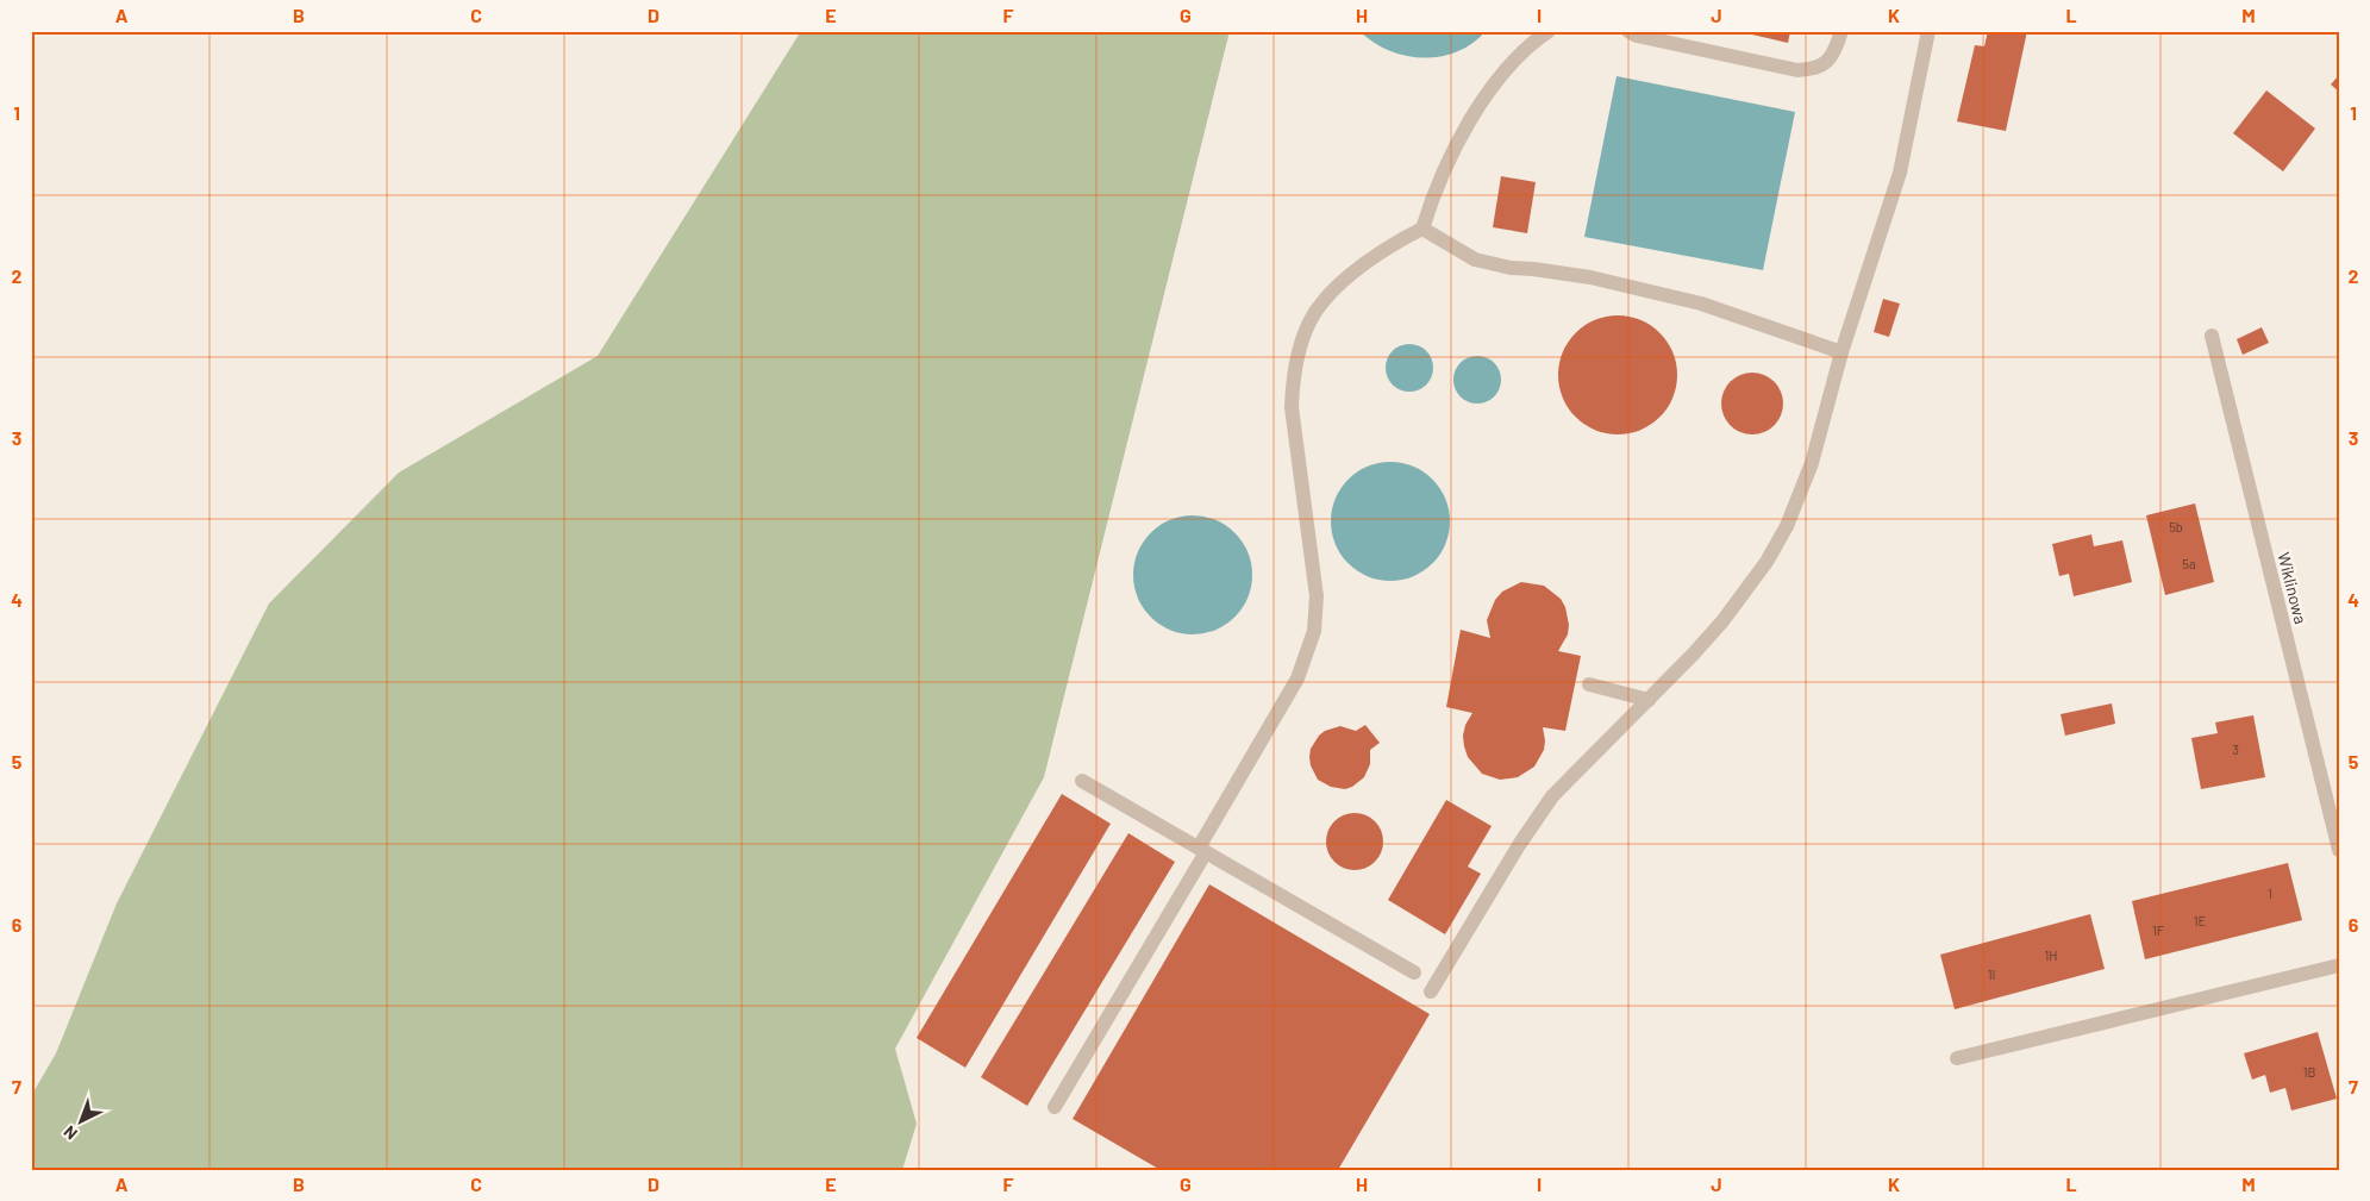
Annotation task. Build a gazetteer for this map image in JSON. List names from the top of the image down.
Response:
{
  "streets": {
    "street": ["Wiklinowa"]
  },
  "house_numbers": [
    "5b",
    "5a",
    "3",
    "1",
    "1E",
    "1F",
    "1H",
    "1I",
    "1B"
  ],
  "north": "bottom left",
  "grid": {
    "columns": [
      "A",
      "B",
      "C",
      "D",
      "E",
      "F",
      "G",
      "H",
      "I",
      "J",
      "K",
      "L",
      "M"
    ],
    "rows": [
      "1",
      "2",
      "3",
      "4",
      "5",
      "6",
      "7"
    ]
  }
}
